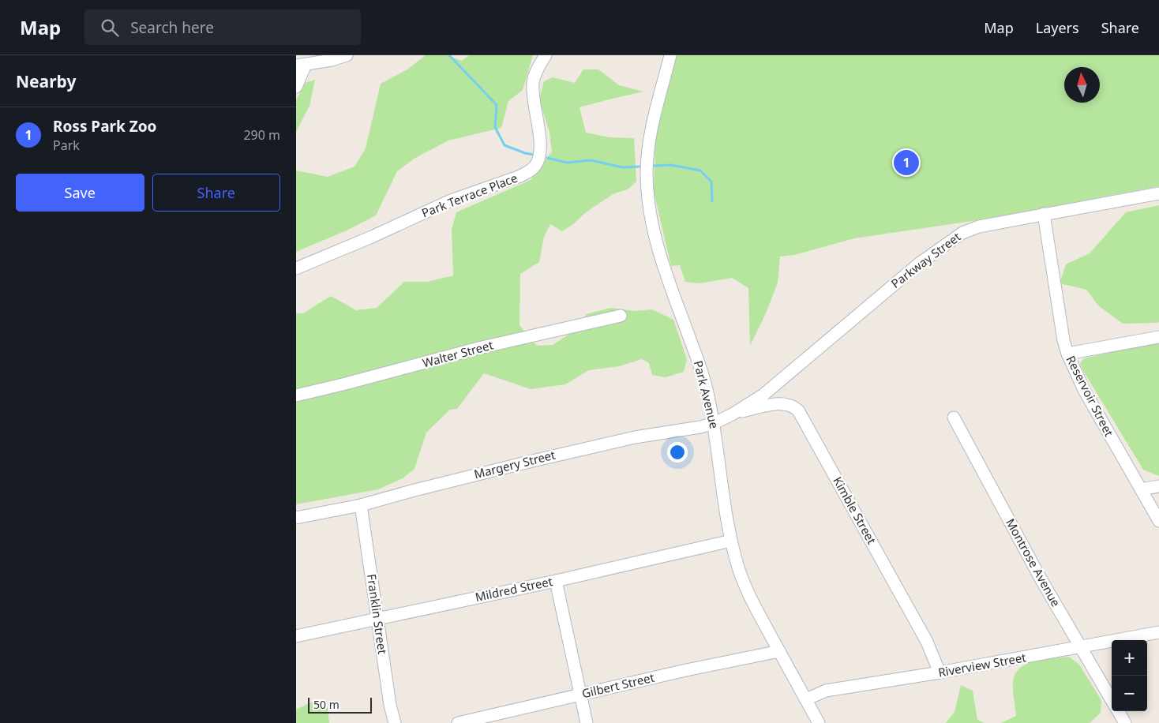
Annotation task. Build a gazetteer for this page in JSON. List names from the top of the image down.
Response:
{
  "streets": {
    "street": [
      "Park Terrace Place",
      "Parkway Street",
      "Walter Street",
      "Park Avenue",
      "Reservoir Street",
      "Margery Street",
      "Kimble Street",
      "Montrose Avenue",
      "Mildred Street",
      "Franklin Street",
      "Riverview Street",
      "Gilbert Street"
    ]
  },
  "crossings": [
    ["Parkway Street", "Reservoir Street"],
    ["Parkway Street", "Margery Street"],
    ["Parkway Street", "Kimble Street"],
    ["Park Avenue", "Margery Street"],
    ["Park Avenue", "Mildred Street"],
    ["Park Avenue", "Riverview Street"],
    ["Park Avenue", "Gilbert Street"],
    ["Margery Street", "Kimble Street"],
    ["Margery Street", "Franklin Street"],
    ["Kimble Street", "Riverview Street"],
    ["Montrose Avenue", "Riverview Street"],
    ["Mildred Street", "Franklin Street"]
  ],
  "scale_bar": "50 m",
  "north": "top",
  "page": {
    "header": "Map",
    "search": "Search here",
    "nav": ["Map", "Layers", "Share"],
    "heading": "Nearby",
    "list": [
      {
        "mark": "1",
        "name": "Ross Park Zoo",
        "note": "Park",
        "value": "290 m"
      }
    ],
    "pins": "1",
    "buttons": ["Save", "Share"],
    "map_buttons": ["+", "−"],
    "scale": "50 m"
  }
}
